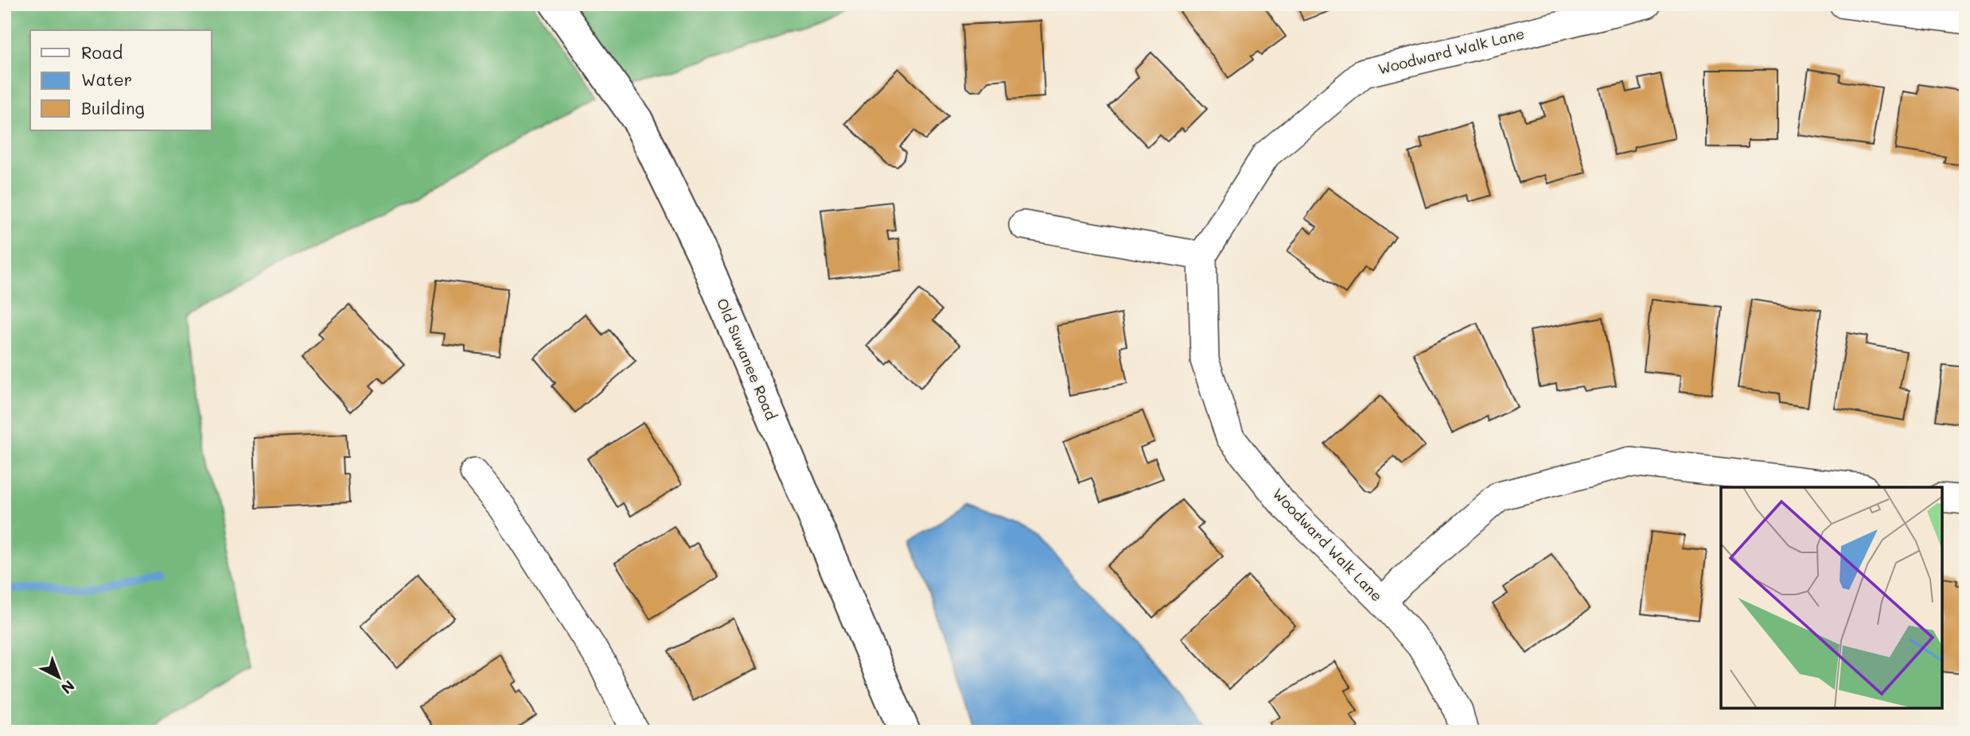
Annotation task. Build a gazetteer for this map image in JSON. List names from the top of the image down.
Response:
{
  "streets": {
    "street": ["Woodward Walk Lane", "Old Suwanee Road"]
  },
  "legend": ["Road", "Water", "Building"],
  "north": "bottom right"
}
